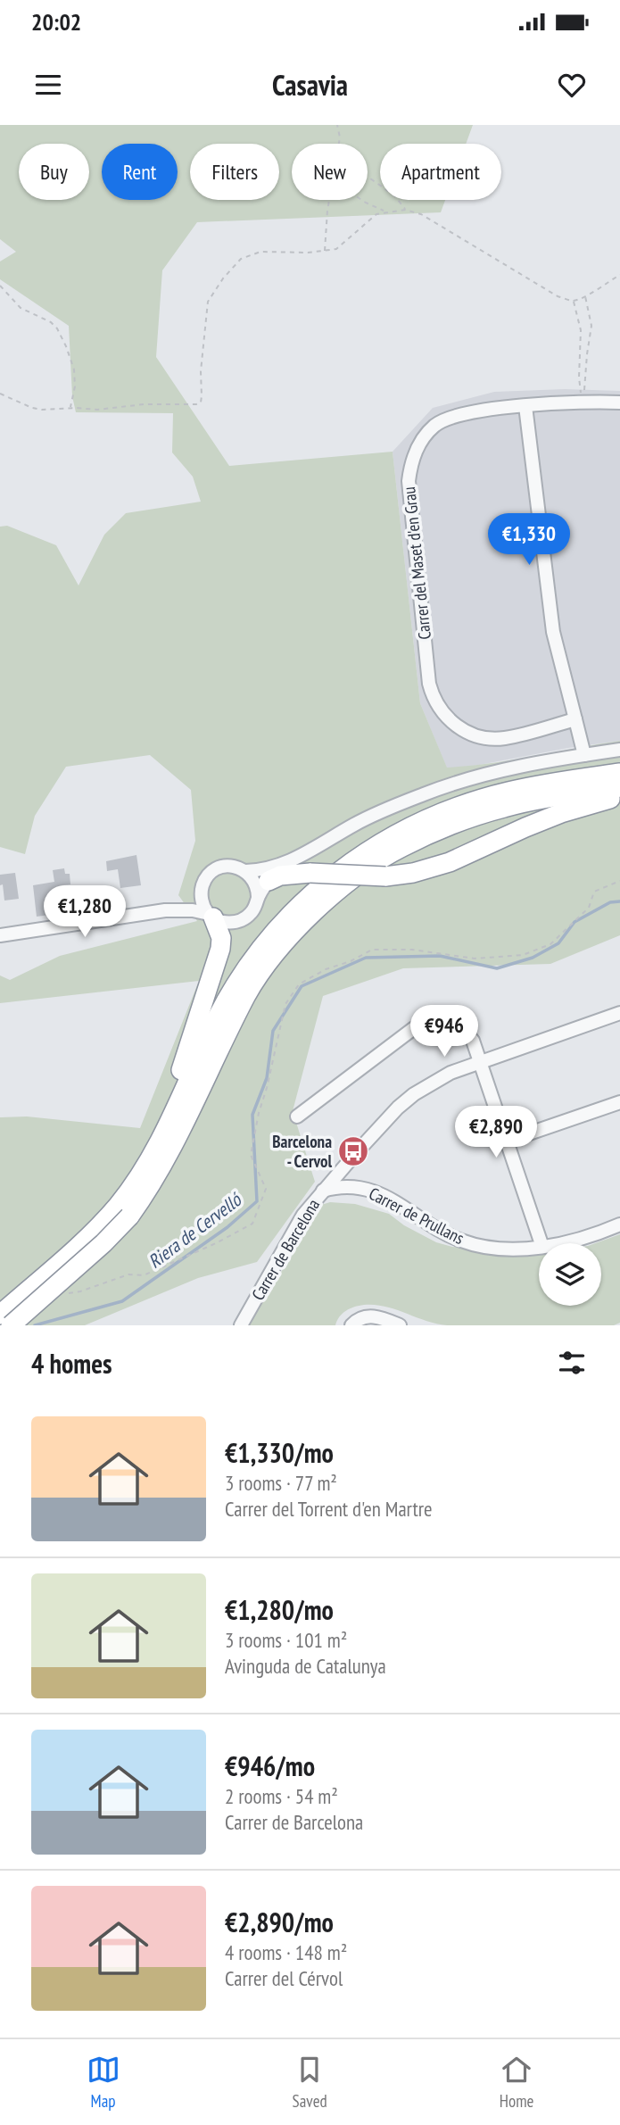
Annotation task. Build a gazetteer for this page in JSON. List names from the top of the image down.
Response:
{
  "streets": {
    "street": ["Carrer del Maset d'en Grau", "Carrer de Prullans", "Carrer de Barcelona"]
  },
  "crossings": [
    ["Carrer de Prullans", "Carrer de Barcelona"]
  ],
  "water": ["Riera de Cervelló"],
  "places": {
    "bus stop": ["Barcelona - Cervol"]
  },
  "page": {
    "status": "20:02",
    "header": "Casavia",
    "chip": [
      "Buy",
      "Rent",
      "Filters",
      "New",
      "Apartment"
    ],
    "price": [
      "€1,330",
      "€1,280",
      "€946",
      "€2,890"
    ],
    "heading": "4 homes",
    "list": [
      {
        "name": "€1,330/mo",
        "note": "3 rooms · 77 m² · Carrer del Torrent d'en Martre"
      },
      {
        "name": "€1,280/mo",
        "note": "3 rooms · 101 m² · Avinguda de Catalunya"
      },
      {
        "name": "€946/mo",
        "note": "2 rooms · 54 m² · Carrer de Barcelona"
      },
      {
        "name": "€2,890/mo",
        "note": "4 rooms · 148 m² · Carrer del Cérvol"
      }
    ],
    "tabs": ["Map", "Saved", "Home"]
  }
}
